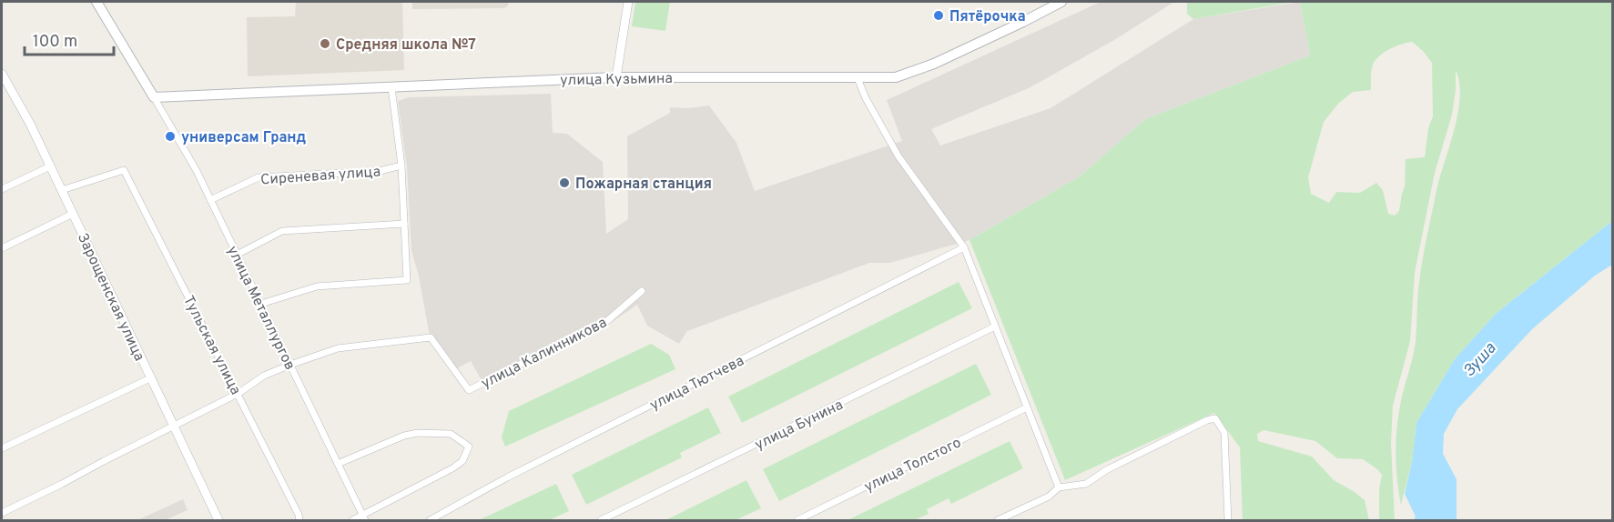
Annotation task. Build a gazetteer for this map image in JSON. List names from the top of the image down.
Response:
{
  "streets": {
    "main road": ["улица Кузьмина"],
    "street": [
      "Сиреневая улица",
      "Зарощенская улица",
      "улица Металлургов",
      "Тульская улица",
      "улица Калинникова",
      "улица Тютчева",
      "улица Бунина",
      "улица Толстого"
    ]
  },
  "crossings": [
    ["улица Кузьмина", "улица Металлургов"],
    ["Сиреневая улица", "улица Металлургов"],
    ["Зарощенская улица", "Тульская улица"],
    ["улица Металлургов", "улица Калинникова"]
  ],
  "water": ["Зуша"],
  "places": [
    "Пятёрочка",
    "Средняя школа №7",
    "универсам Гранд",
    "Пожарная станция"
  ],
  "scale_bar": "100 m"
}
